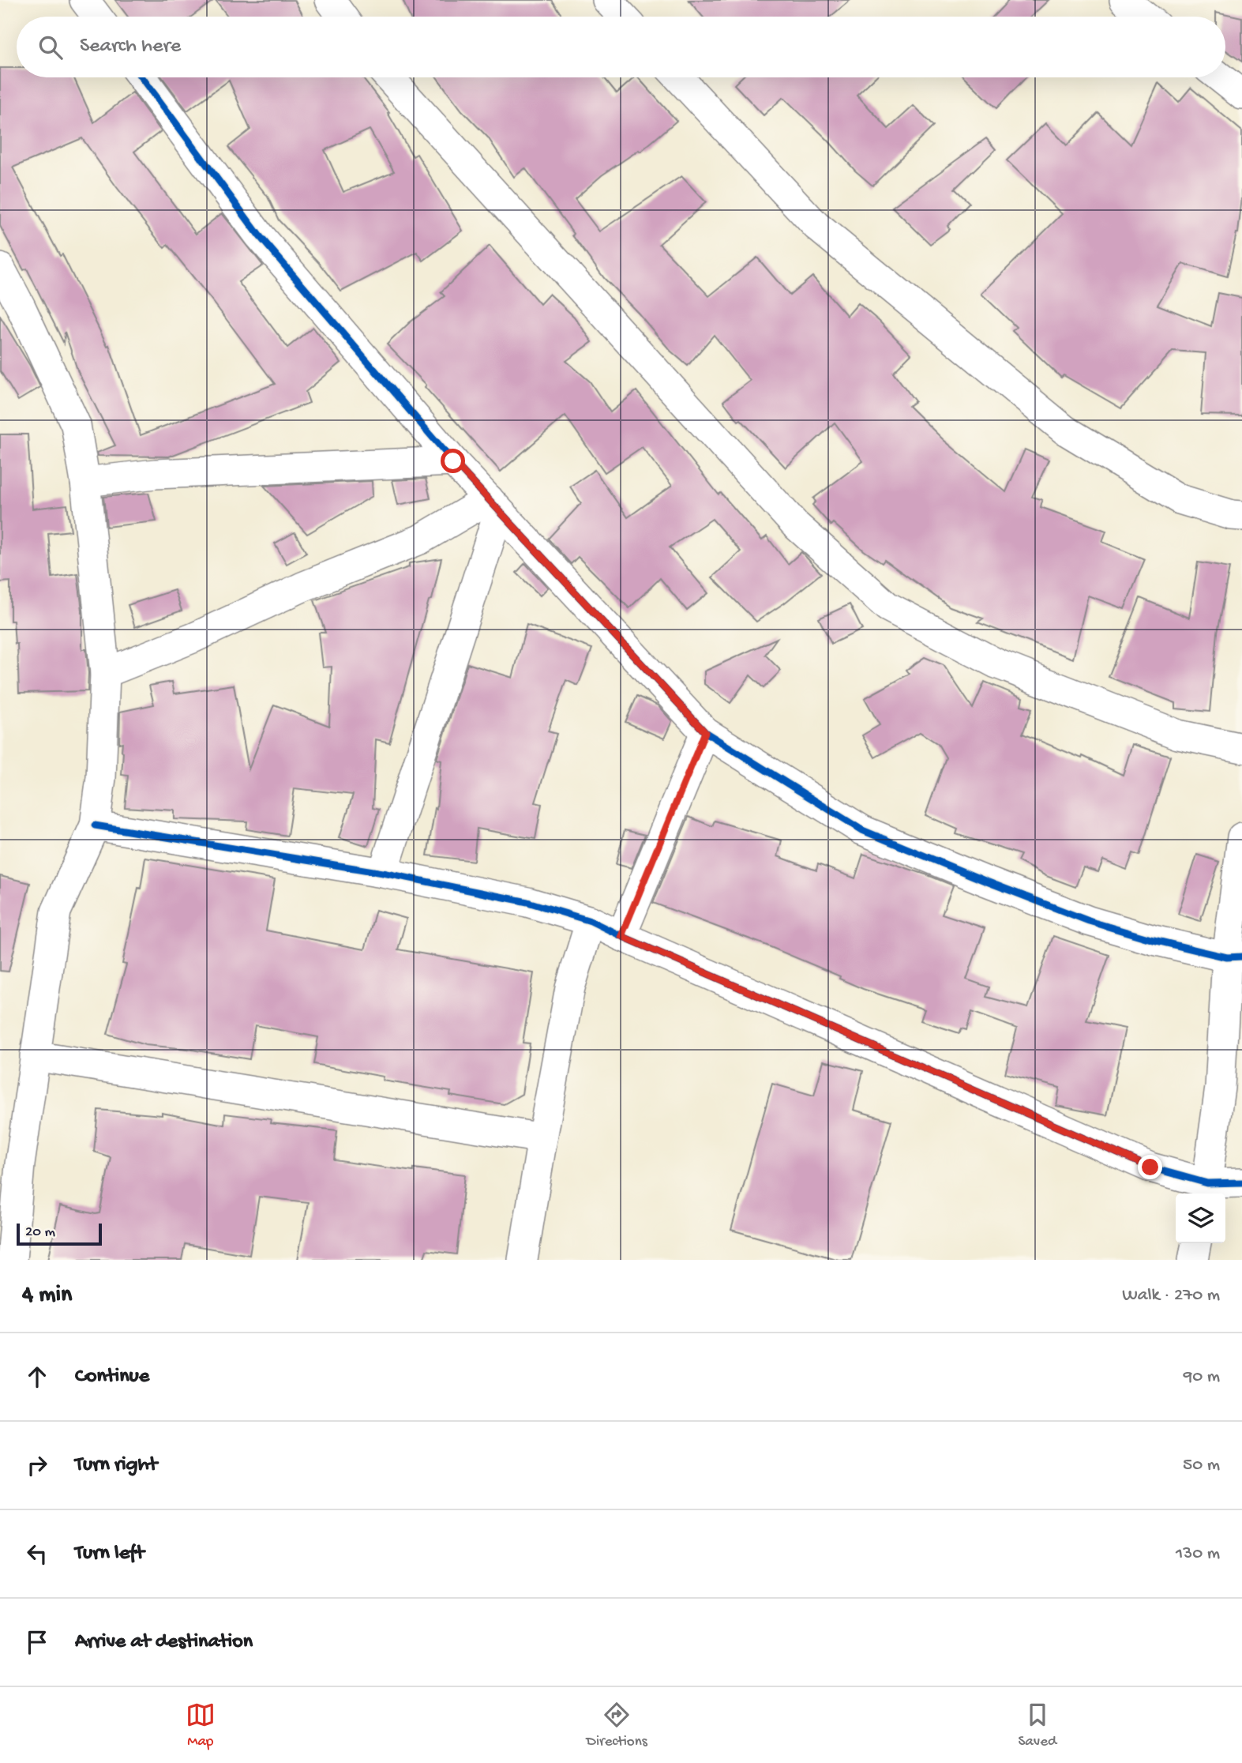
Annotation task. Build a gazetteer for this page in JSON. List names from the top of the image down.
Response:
{
  "scale_bar": "20 m",
  "page": {
    "search": "Search here",
    "scale": "20 m",
    "heading": ["4 min", "Walk · 270 m"],
    "list": [
      ["Continue", "90 m"],
      ["Turn right", "50 m"],
      ["Turn left", "130 m"],
      "Arrive at destination"
    ],
    "nav": ["Map", "Directions", "Saved"]
  }
}
